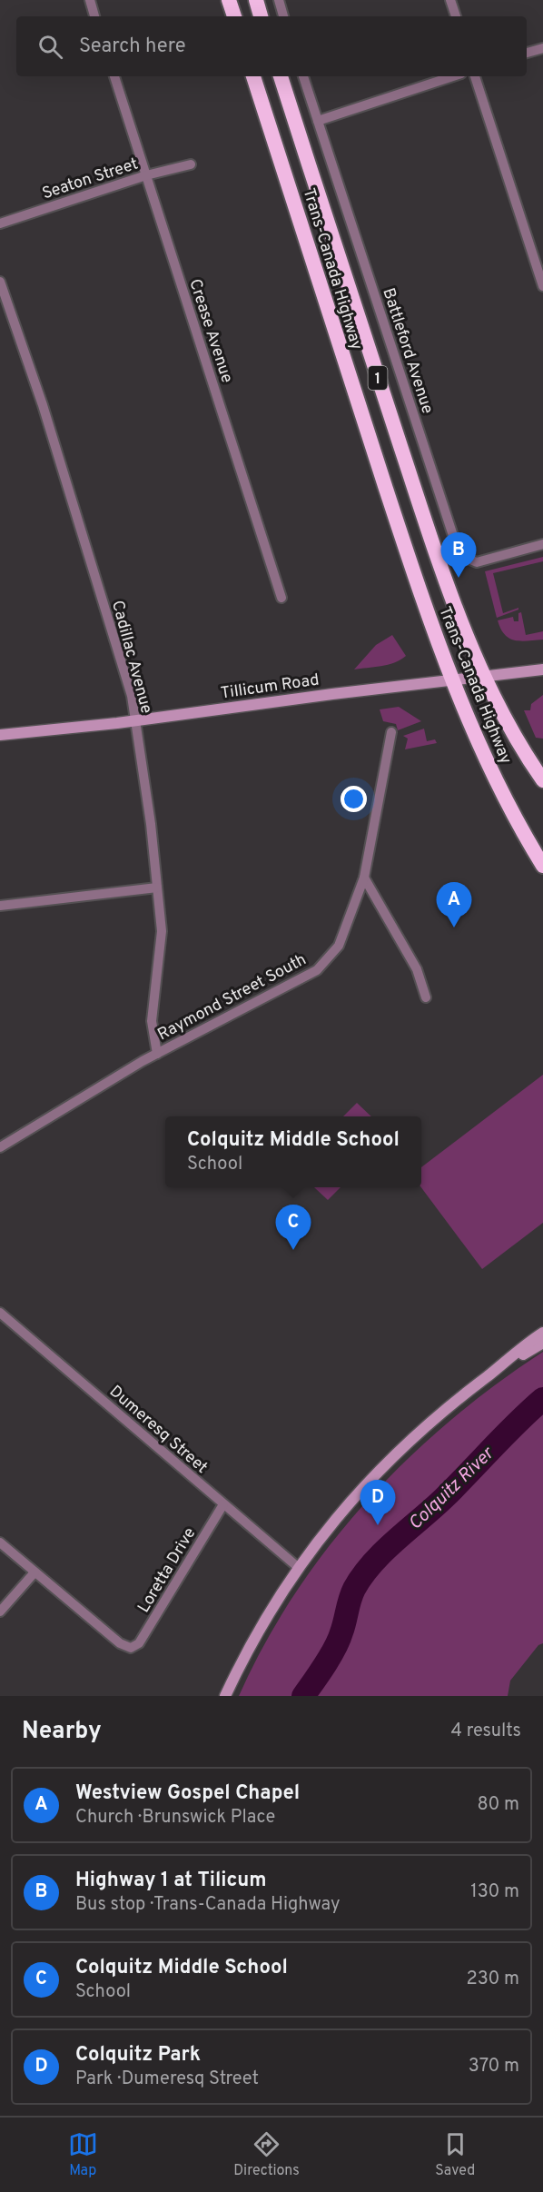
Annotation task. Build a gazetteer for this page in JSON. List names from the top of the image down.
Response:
{
  "streets": {
    "highway": ["Trans-Canada Highway", "1"],
    "main road": ["Tillicum Road"],
    "street": [
      "Seaton Street",
      "Crease Avenue",
      "Battleford Avenue",
      "Cadillac Avenue",
      "Raymond Street South",
      "Dumeresq Street",
      "Loretta Drive"
    ]
  },
  "crossings": [
    ["Seaton Street", "Crease Avenue"],
    ["Trans-Canada Highway", "Tillicum Road"],
    ["Cadillac Avenue", "Tillicum Road"],
    ["Cadillac Avenue", "Raymond Street South"],
    ["Dumeresq Street", "Loretta Drive"]
  ],
  "water": ["Colquitz River"],
  "page": {
    "search": "Search here",
    "pins": [
      "B",
      "A",
      "C",
      "D"
    ],
    "popup": ["Colquitz Middle School", "School"],
    "heading": ["Nearby", "4 results"],
    "list": [
      {
        "mark": "A",
        "name": "Westview Gospel Chapel",
        "note": "Church · Brunswick Place",
        "value": "80 m"
      },
      {
        "mark": "B",
        "name": "Highway 1 at Tilicum",
        "note": "Bus stop · Trans-Canada Highway",
        "value": "130 m"
      },
      {
        "mark": "C",
        "name": "Colquitz Middle School",
        "note": "School",
        "value": "230 m"
      },
      {
        "mark": "D",
        "name": "Colquitz Park",
        "note": "Park · Dumeresq Street",
        "value": "370 m"
      }
    ],
    "nav": ["Map", "Directions", "Saved"]
  }
}
